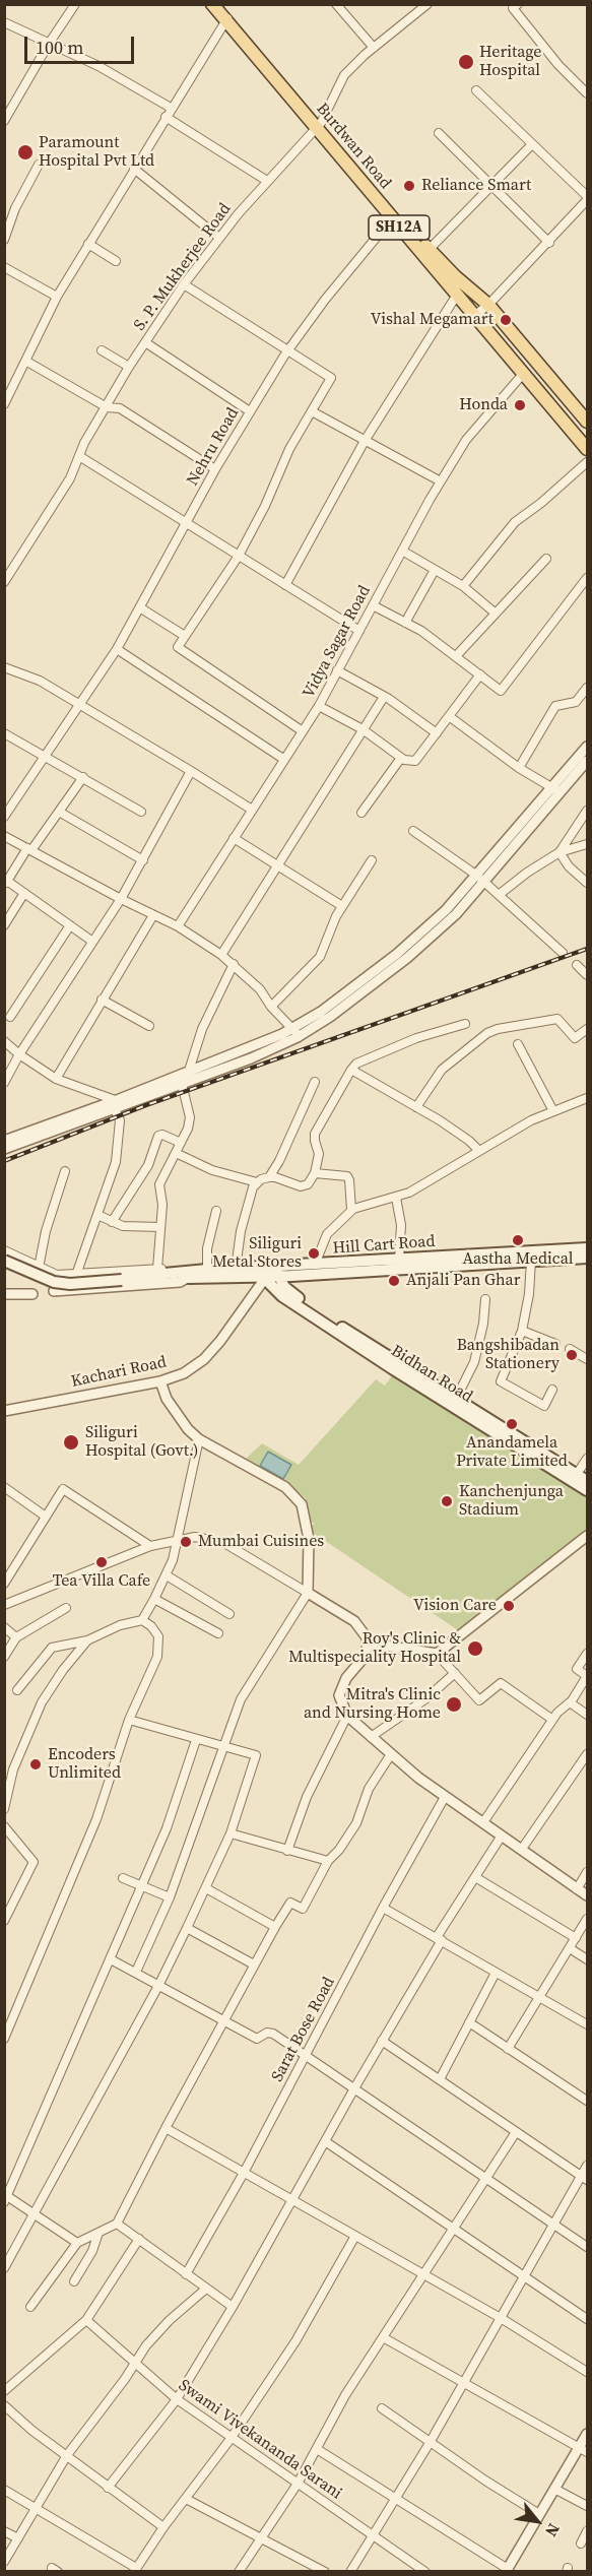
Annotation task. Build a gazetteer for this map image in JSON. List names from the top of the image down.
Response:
{
  "streets": {
    "main road": [
      "Burdwan Road",
      "SH12A",
      "Hill Cart Road",
      "Bidhan Road"
    ],
    "street": [
      "S. P. Mukherjee Road",
      "Nehru Road",
      "Vidya Sagar Road",
      "Kachari Road",
      "Sarat Bose Road",
      "Swami Vivekananda Sarani"
    ]
  },
  "crossings": [
    ["Burdwan Road", "S. P. Mukherjee Road"],
    ["Burdwan Road", "Nehru Road"],
    ["Burdwan Road", "Vidya Sagar Road"],
    ["Hill Cart Road", "Kachari Road"],
    ["Hill Cart Road", "Bidhan Road"],
    ["Kachari Road", "Bidhan Road"]
  ],
  "places": [
    "Heritage Hospital",
    "Paramount Hospital Pvt Ltd",
    "Reliance Smart",
    "Vishal Megamart",
    "Honda",
    "Aastha Medical",
    "Siliguri Metal Stores",
    "Anjali Pan Ghar",
    "Bangshibadan Stationery",
    "Anandamela Private Limited",
    "Siliguri Hospital (Govt.)",
    "Kanchenjunga Stadium",
    "Mumbai Cuisines",
    "Tea Villa Cafe",
    "Vision Care",
    "Roy's Clinic & Multispeciality Hospital",
    "Mitra's Clinic and Nursing Home",
    "Encoders Unlimited"
  ],
  "scale_bar": "100 m",
  "north": "bottom right"
}
